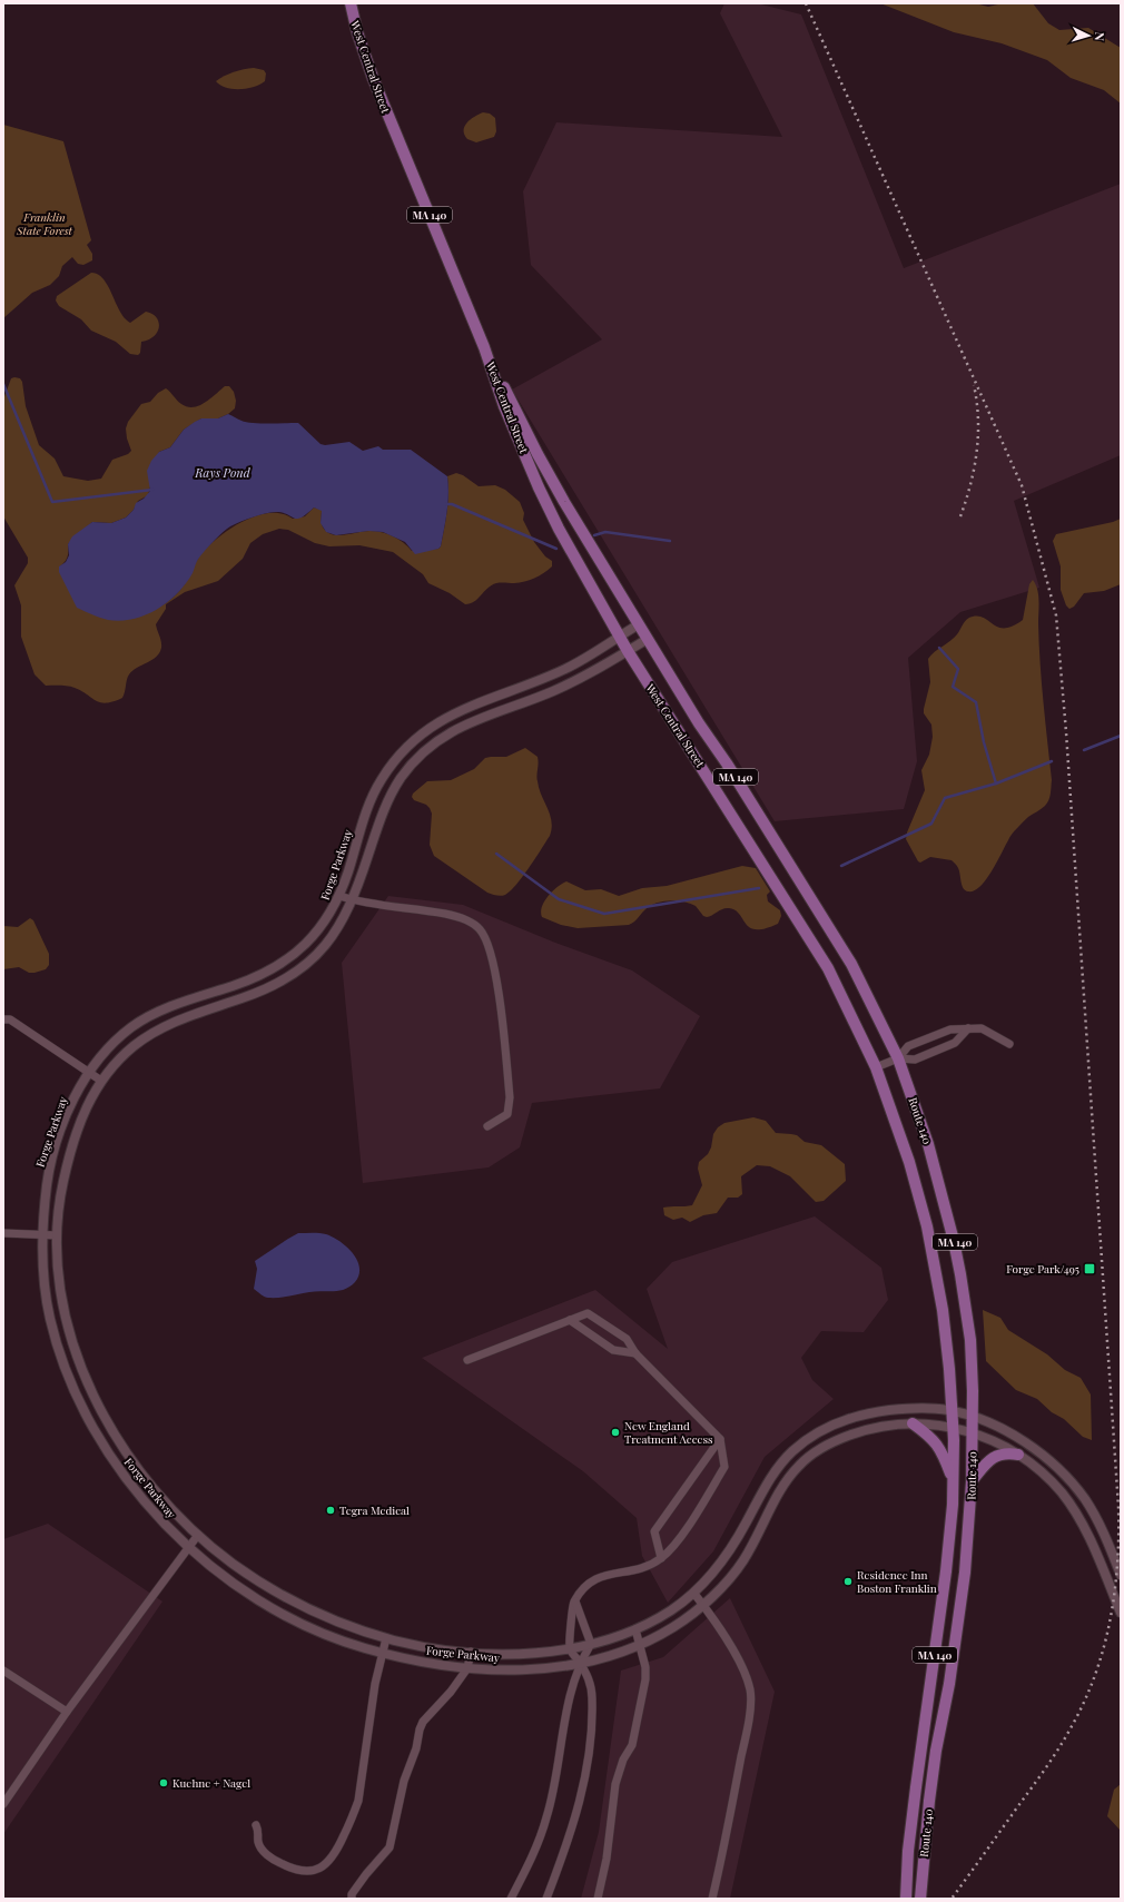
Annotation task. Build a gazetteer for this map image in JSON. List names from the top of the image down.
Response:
{
  "streets": {
    "main road": ["West Central Street", "MA 140", "Route 140"],
    "street": ["Forge Parkway"]
  },
  "crossings": [
    ["West Central Street", "Forge Parkway"],
    ["West Central Street", "Route 140"],
    ["Forge Parkway", "Route 140"]
  ],
  "water": ["Rays Pond"],
  "parks": ["Franklin State Forest"],
  "places": {
    "transit": ["Forge Park/495"],
    "other": [
      "New England Treatment Access",
      "Tegra Medical",
      "Residence Inn Boston Franklin",
      "Kuehne + Nagel"
    ]
  },
  "north": "right"
}
